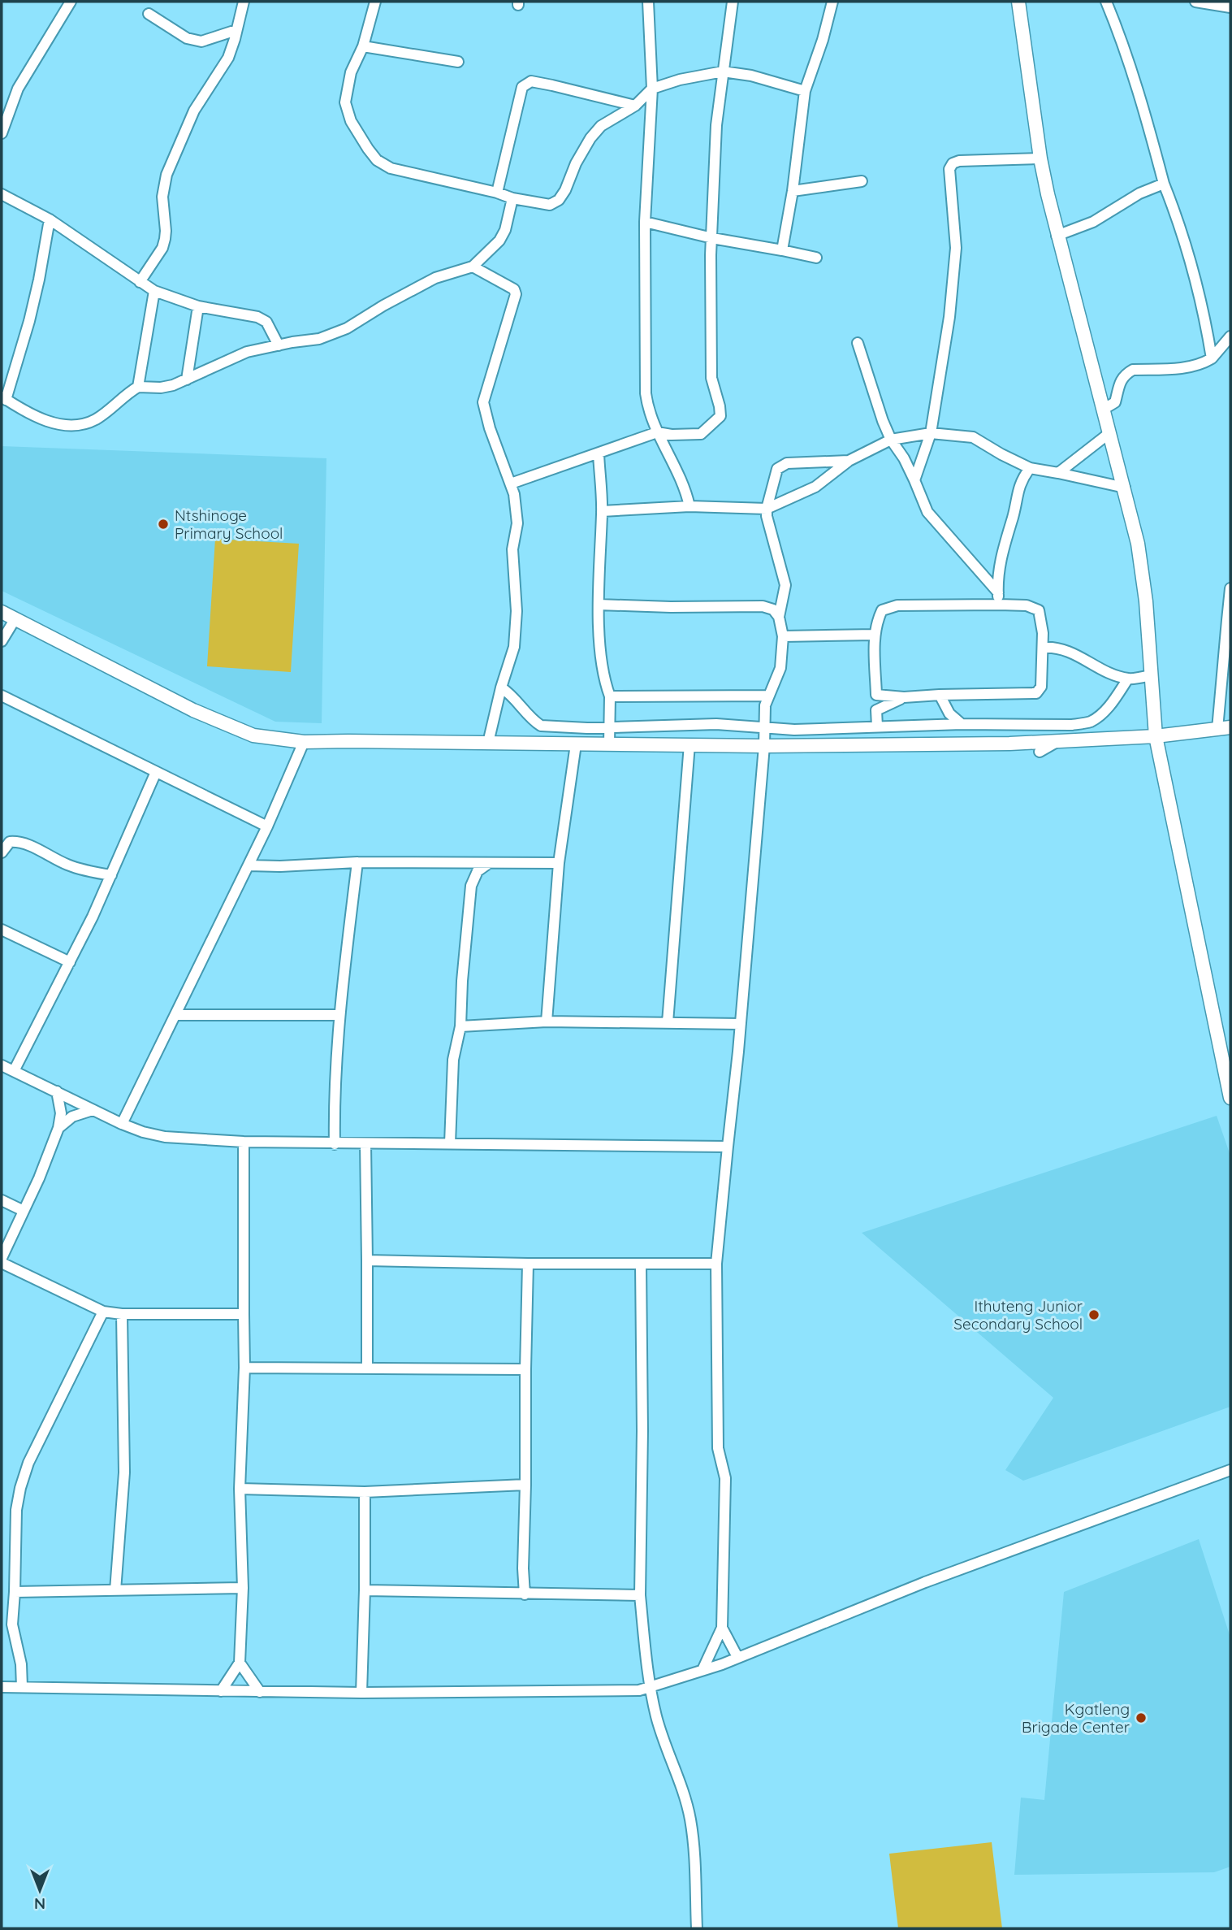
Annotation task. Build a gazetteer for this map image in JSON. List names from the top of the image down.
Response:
{
  "places": ["Ntshinoge Primary School", "Ithuteng Junior Secondary School", "Kgatleng Brigade Center"],
  "north": "bottom"
}
